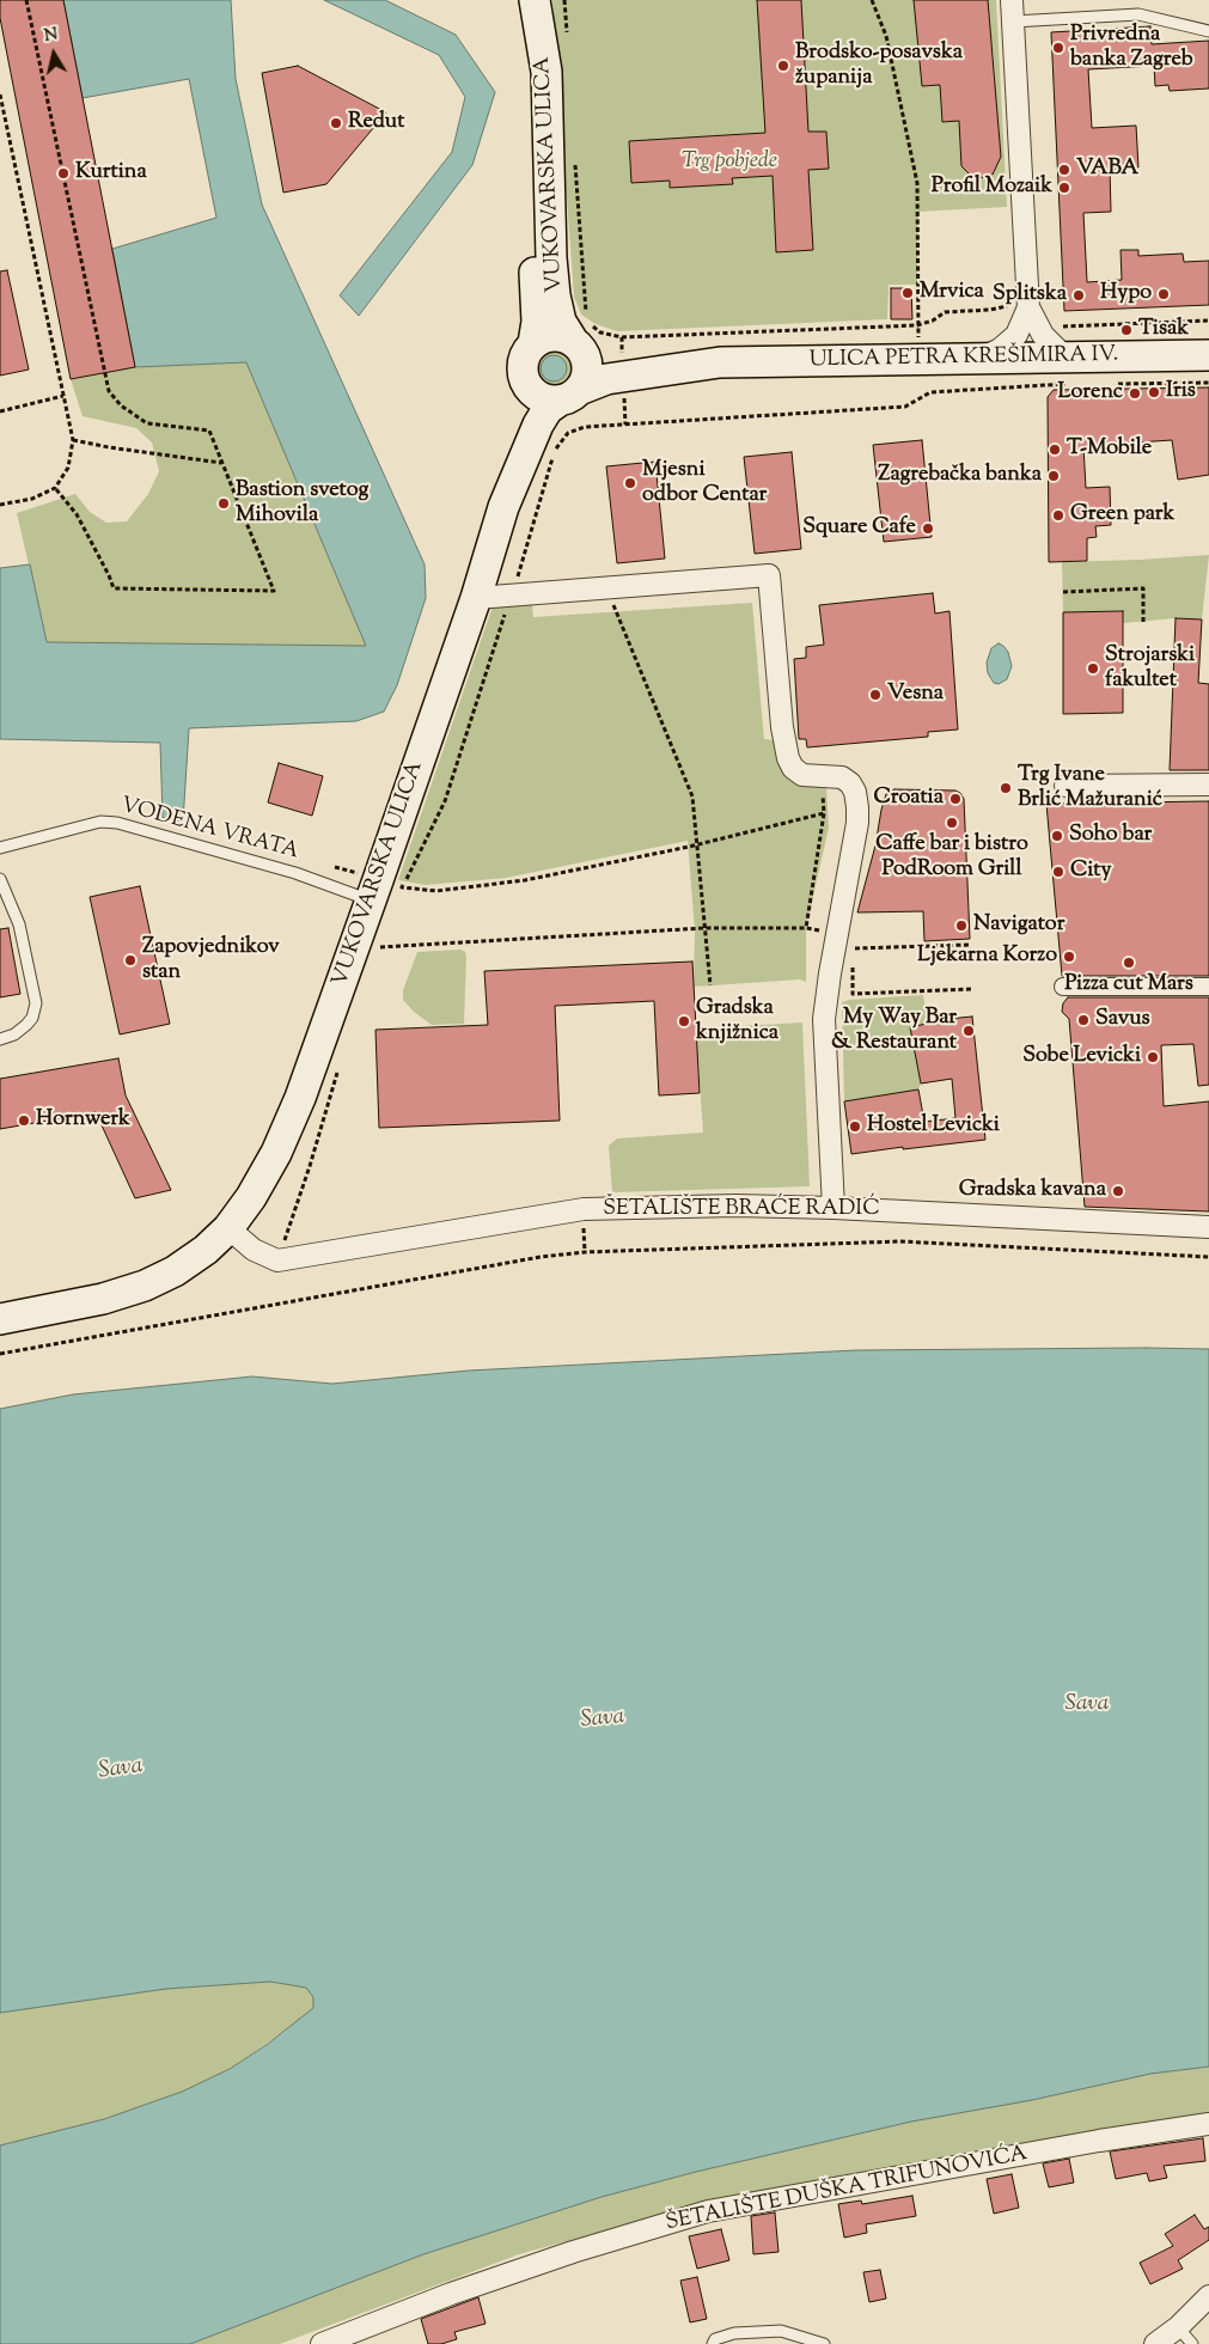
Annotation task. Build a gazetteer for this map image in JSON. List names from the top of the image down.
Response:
{
  "streets": {
    "main road": ["VUKOVARSKA ULICA", "ULICA PETRA KREŠIMIRA IV."],
    "street": ["ŠETALIŠTE BRAĆE RADIĆ", "ŠETALIŠTE DUŠKA TRIFUNOVIĆA"],
    "lane": ["VODENA VRATA"]
  },
  "crossings": [
    ["VUKOVARSKA ULICA", "ULICA PETRA KREŠIMIRA IV."],
    ["VUKOVARSKA ULICA", "VODENA VRATA"]
  ],
  "water": ["Sava"],
  "parks": ["Trg pobjede"],
  "places": [
    "Privredna banka Zagreb",
    "Brodsko-posavska županija",
    "Redut",
    "VABA",
    "Kurtina",
    "Profil Mozaik",
    "Mrvica",
    "Hypo",
    "Splitska",
    "Tisak",
    "Iris",
    "Lorenc",
    "T-Mobile",
    "Zagrebačka banka",
    "Mjesni odbor Centar",
    "Bastion svetog Mihovila",
    "Green park",
    "Square Cafe",
    "Strojarski fakultet",
    "Vesna",
    "Trg Ivane Brlić Mažuranić",
    "Croatia",
    "Caffe bar i bistro PodRoom Grill",
    "Soho bar",
    "City",
    "Navigator",
    "Ljekarna Korzo",
    "Zapovjednikov stan",
    "Pizza cut Mars",
    "Savus",
    "Gradska knjižnica",
    "My Way Bar & Restaurant",
    "Sobe Levicki",
    "Hornwerk",
    "Hostel Levicki",
    "Gradska kavana"
  ],
  "north": "top"
}
